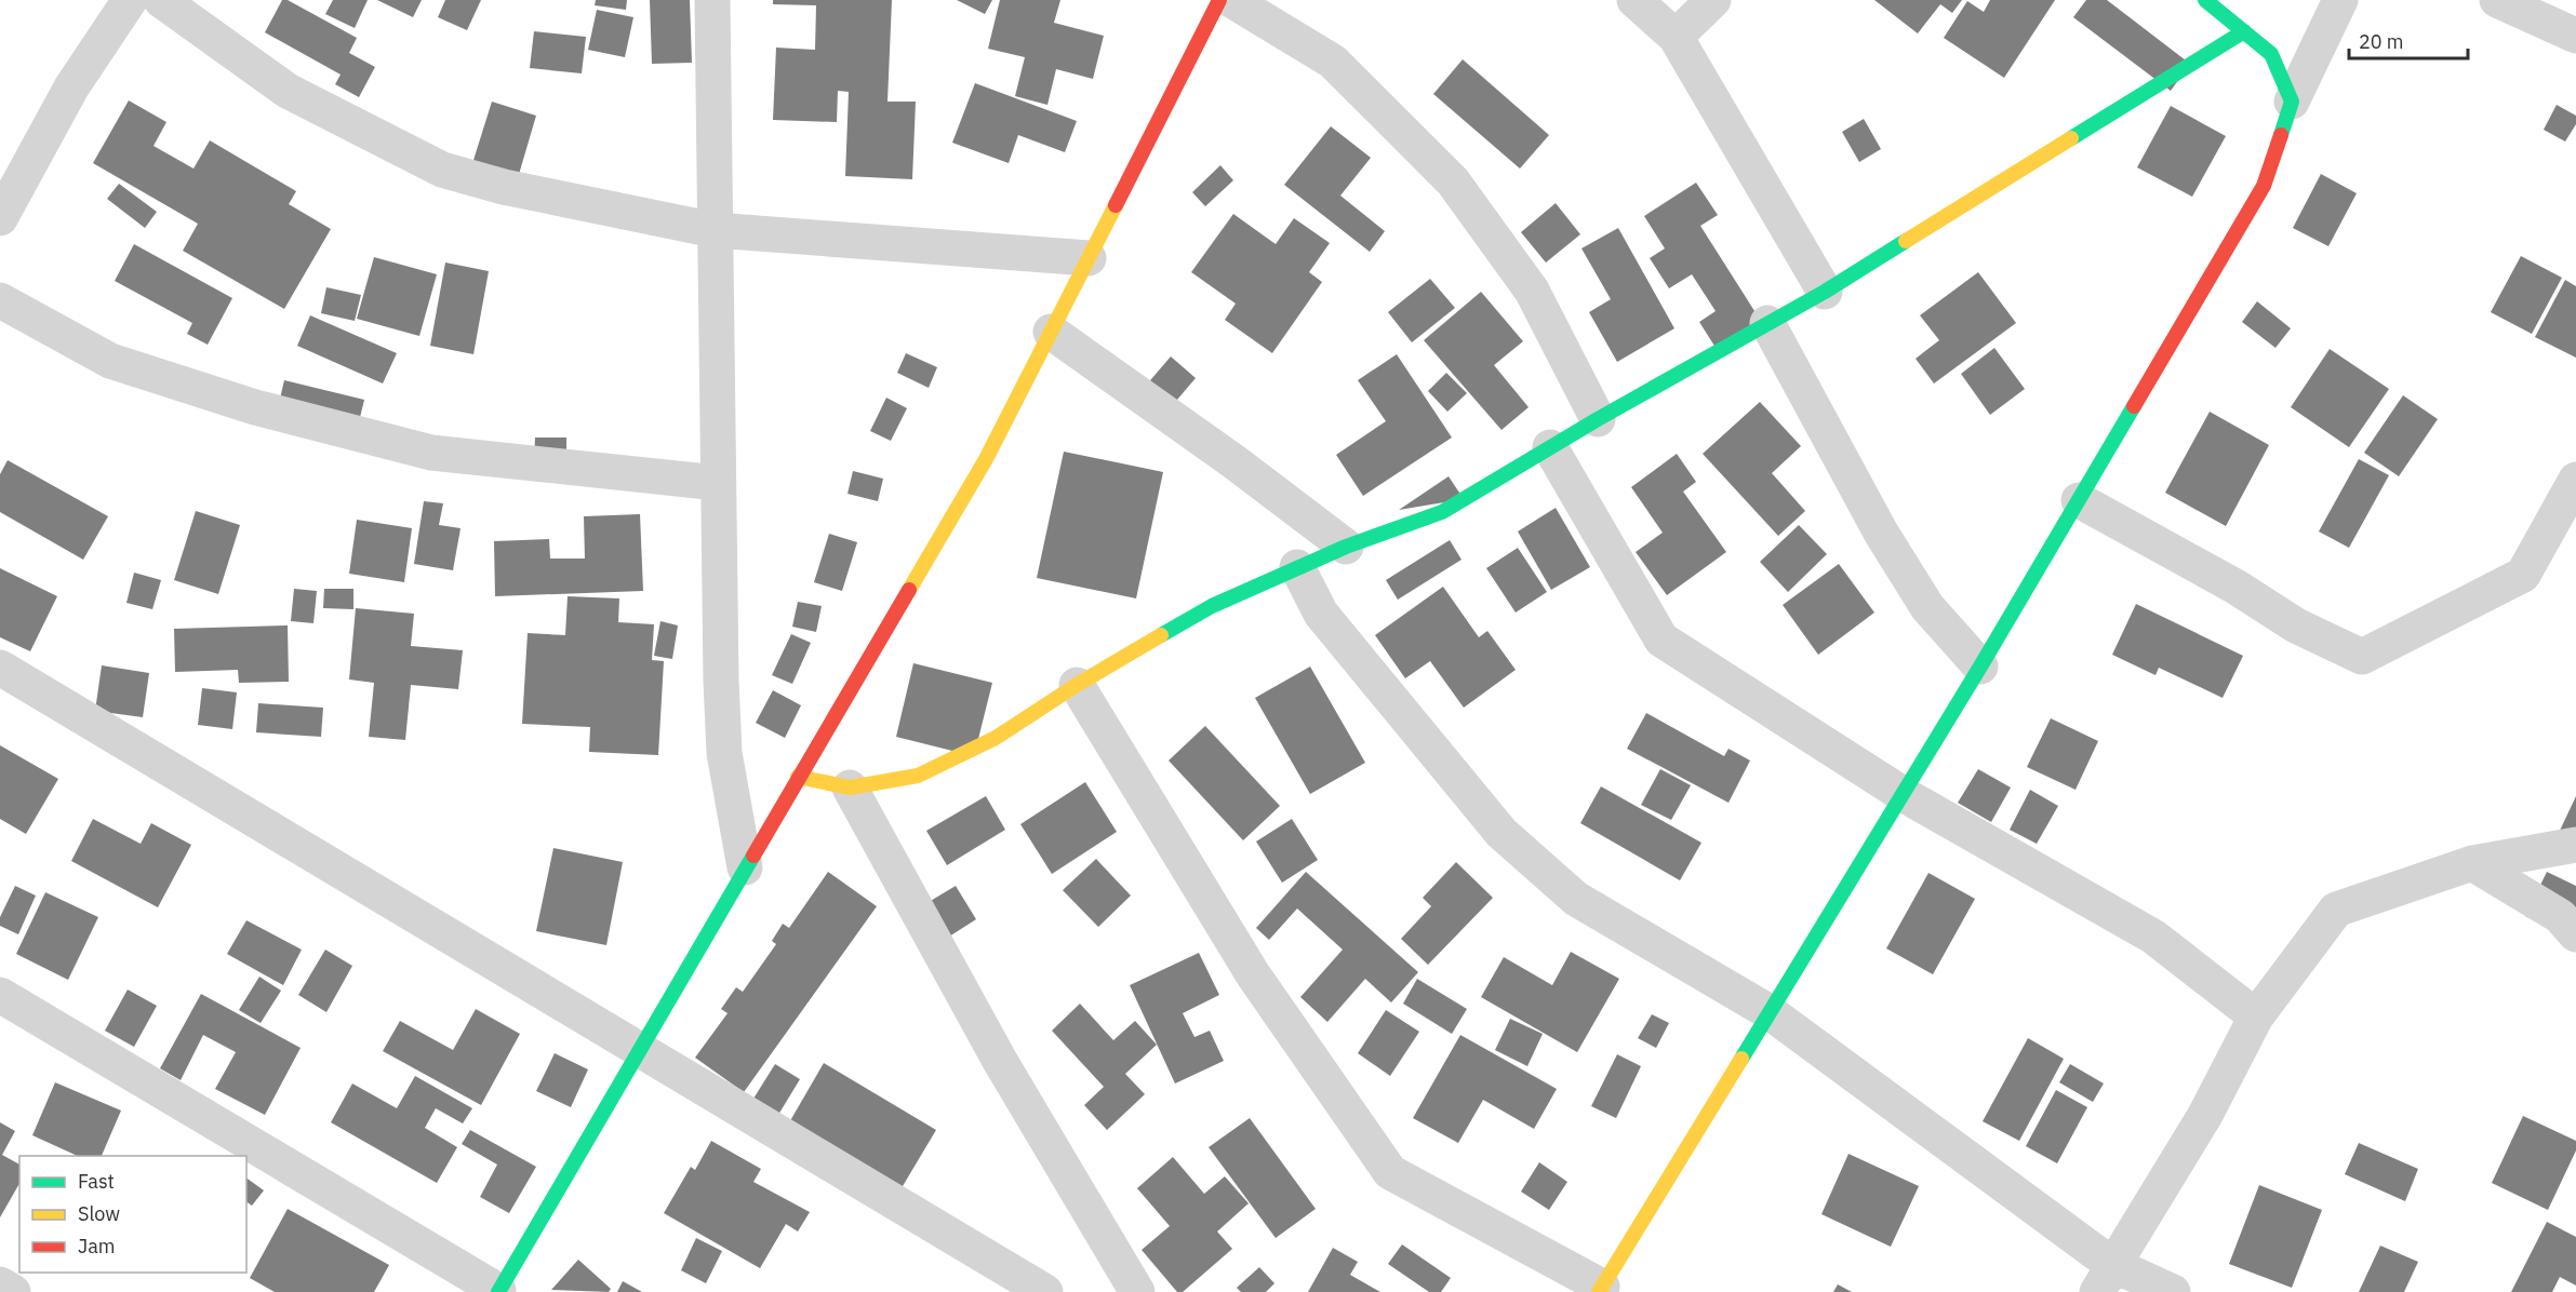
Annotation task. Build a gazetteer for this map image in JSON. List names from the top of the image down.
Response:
{
  "legend": ["Fast", "Slow", "Jam"],
  "scale_bar": "20 m"
}
